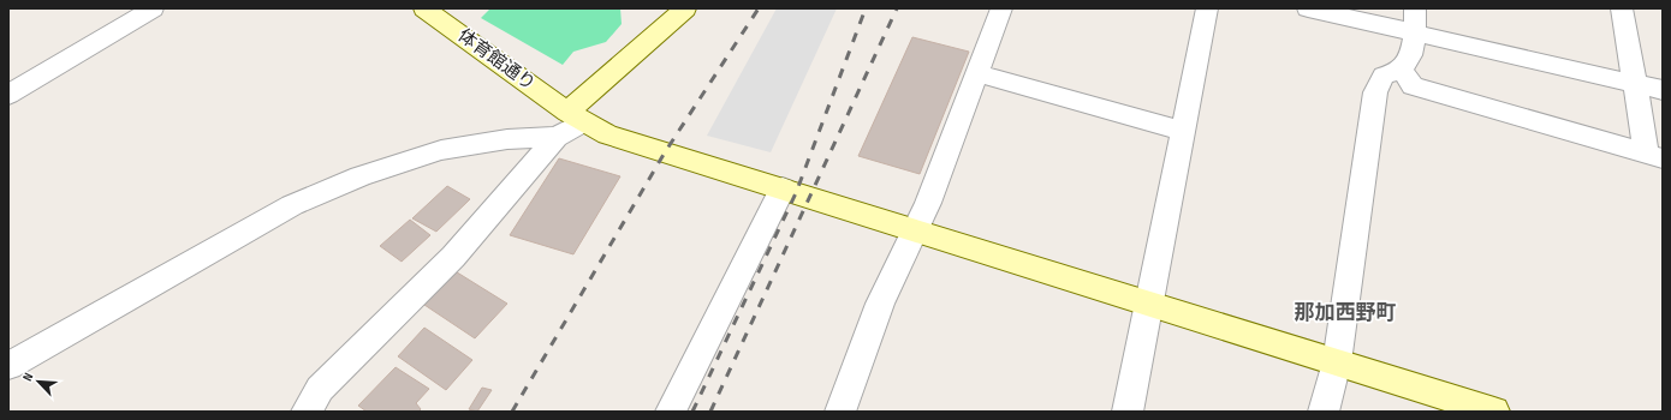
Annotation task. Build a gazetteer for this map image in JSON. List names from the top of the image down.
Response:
{
  "streets": {
    "street": ["体育館通り"]
  },
  "districts": ["那加西野町"],
  "north": "top left"
}
